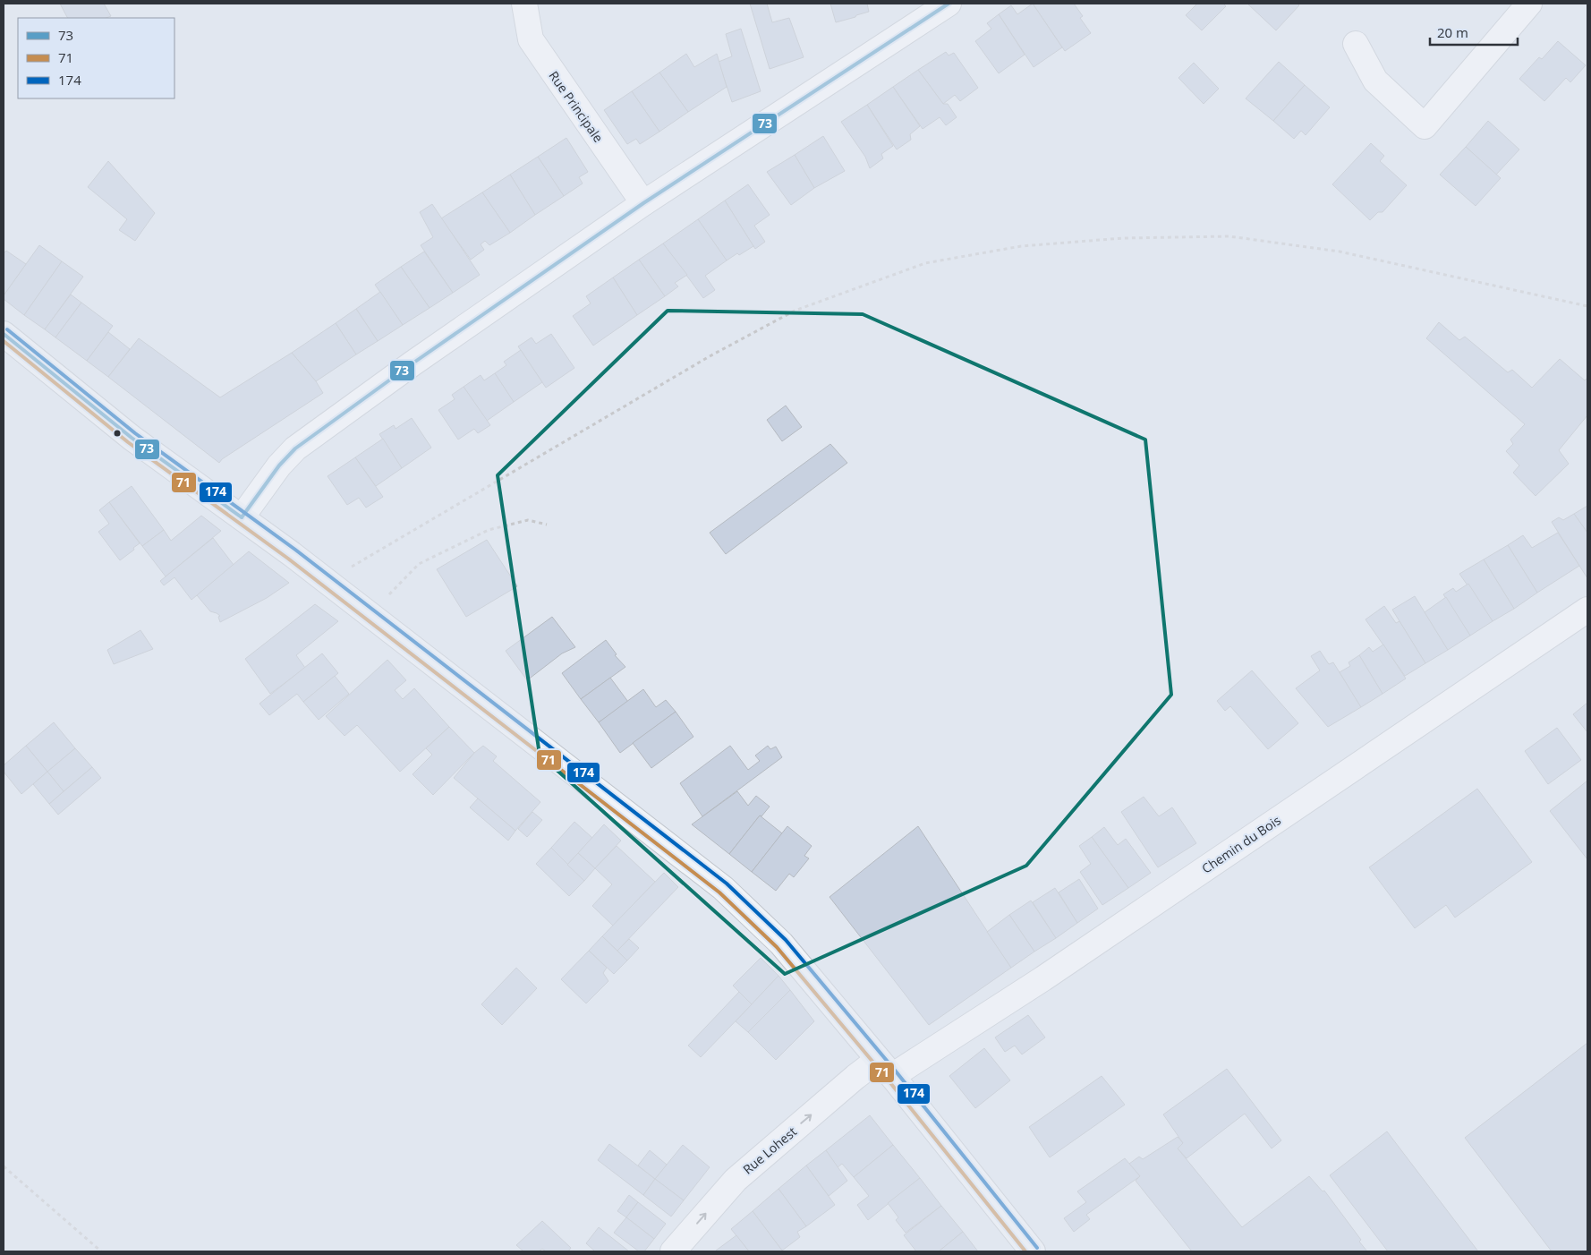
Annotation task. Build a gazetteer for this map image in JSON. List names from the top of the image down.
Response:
{
  "streets": {
    "street": ["Rue Principale", "Chemin du Bois", "Rue Lohest"]
  },
  "crossings": [
    ["Chemin du Bois", "Rue Lohest"]
  ],
  "one_way": ["Rue Lohest"],
  "lines": ["transit line 73", "transit line 174", "transit line 71"],
  "legend": ["73", "71", "174"],
  "scale_bar": "20 m"
}
